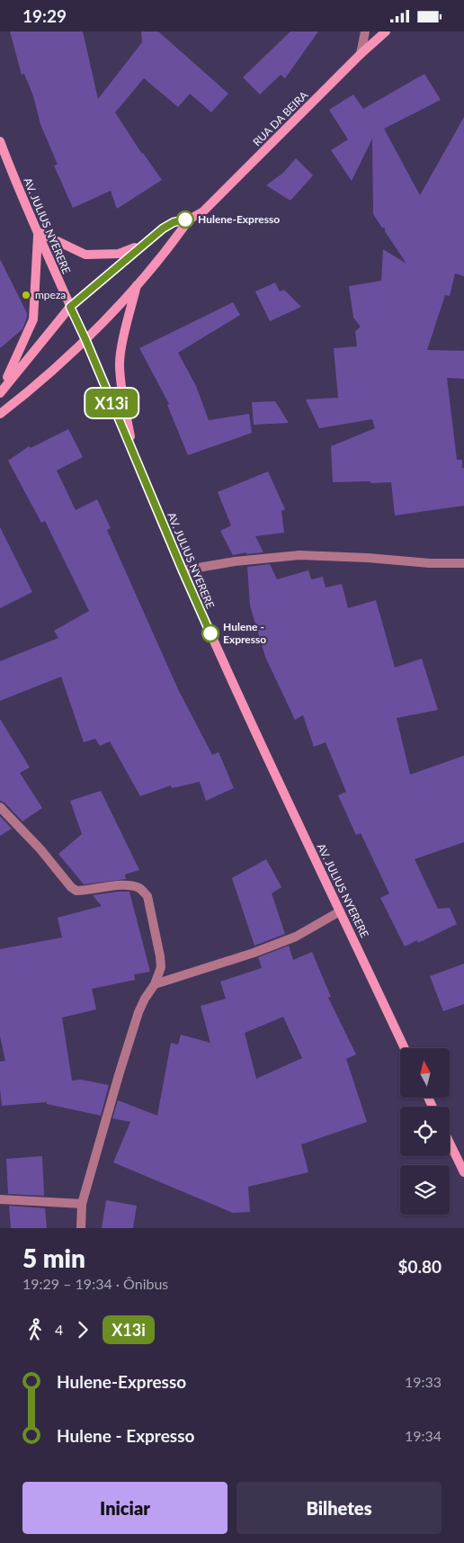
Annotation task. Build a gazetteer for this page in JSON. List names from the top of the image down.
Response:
{
  "streets": {
    "main road": ["RUA DA BEIRA", "AV. JULIUS NYERERE"]
  },
  "crossings": [
    ["RUA DA BEIRA", "AV. JULIUS NYERERE"]
  ],
  "places": ["Hulene-Expresso", "mpeza", "Hulene - Expresso"],
  "lines": ["bus line X13i"],
  "north": "top",
  "page": {
    "status": "19:29",
    "on_map": "X13i",
    "heading": ["5 min", "19:29 – 19:34 · Ônibus", "$0.80"],
    "legs": ["4", "X13i"],
    "list": [
      {
        "name": "Hulene-Expresso",
        "value": "19:33"
      },
      {
        "name": "Hulene - Expresso",
        "value": "19:34"
      }
    ],
    "buttons": ["Iniciar", "Bilhetes"]
  }
}
